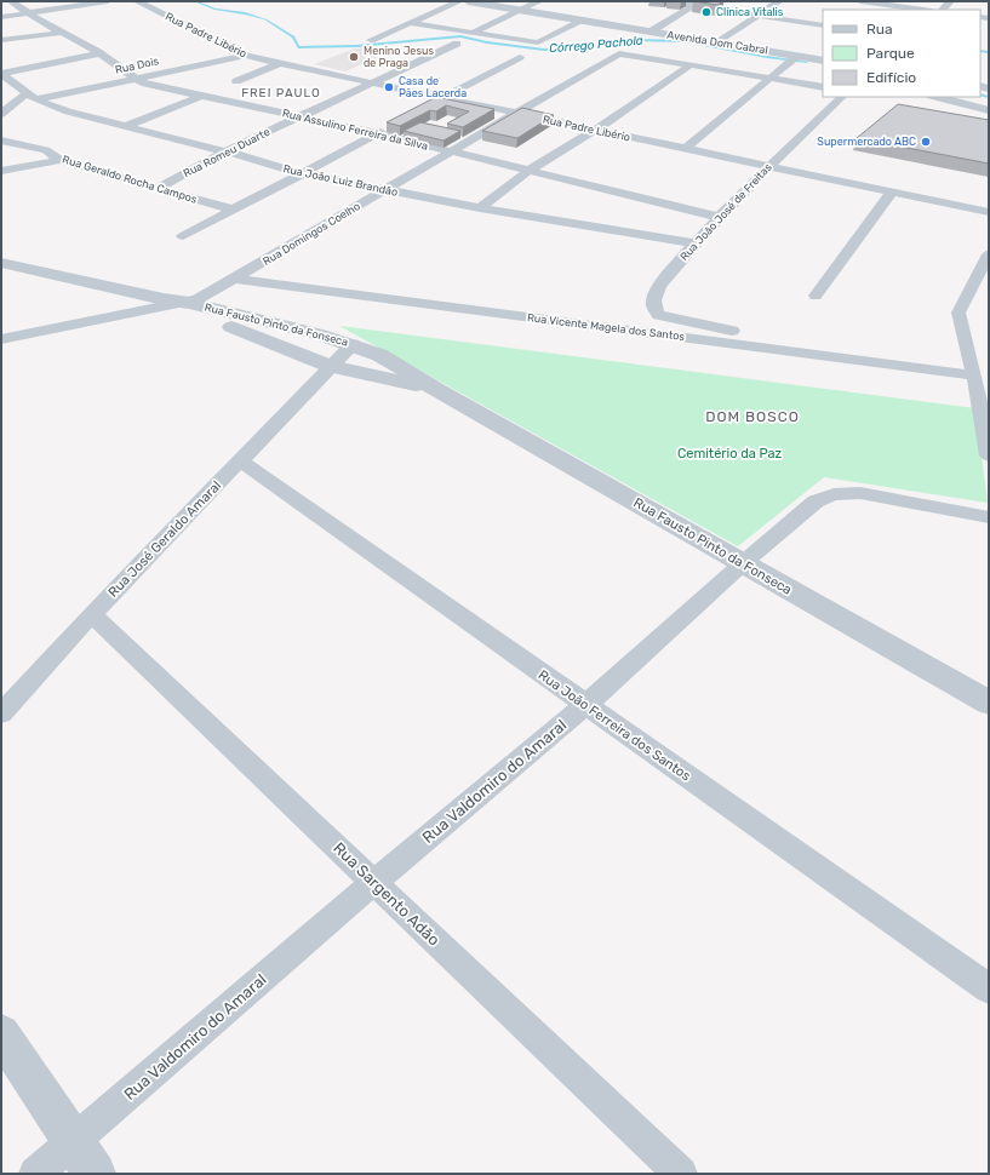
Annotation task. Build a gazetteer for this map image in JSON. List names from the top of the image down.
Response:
{
  "streets": {
    "street": [
      "Rua Padre Libério",
      "Avenida Dom Cabral",
      "Rua Dois",
      "Rua Assulino Ferreira da Silva",
      "Rua Romeu Duarte",
      "Rua Geraldo Rocha Campos",
      "Rua João Luiz Brandão",
      "Rua João José de Freitas",
      "Rua Domingos Coelho",
      "Rua Fausto Pinto da Fonseca",
      "Rua Vicente Magela dos Santos",
      "Rua José Geraldo Amaral",
      "Rua João Ferreira dos Santos",
      "Rua Valdomiro do Amaral",
      "Rua Sargento Adão"
    ]
  },
  "crossings": [
    ["Rua Padre Libério", "Rua Dois"],
    ["Rua Padre Libério", "Rua Romeu Duarte"],
    ["Rua Padre Libério", "Rua João José de Freitas"],
    ["Rua Padre Libério", "Rua Domingos Coelho"],
    ["Rua Dois", "Rua Assulino Ferreira da Silva"],
    ["Rua Dois", "Rua João Luiz Brandão"],
    ["Rua Assulino Ferreira da Silva", "Rua Romeu Duarte"],
    ["Rua Assulino Ferreira da Silva", "Rua João José de Freitas"],
    ["Rua Assulino Ferreira da Silva", "Rua Domingos Coelho"],
    ["Rua Romeu Duarte", "Rua Geraldo Rocha Campos"],
    ["Rua Romeu Duarte", "Rua João Luiz Brandão"],
    ["Rua João Luiz Brandão", "Rua João José de Freitas"],
    ["Rua João Luiz Brandão", "Rua Domingos Coelho"],
    ["Rua João José de Freitas", "Rua Vicente Magela dos Santos"],
    ["Rua Domingos Coelho", "Rua Fausto Pinto da Fonseca"],
    ["Rua Domingos Coelho", "Rua Vicente Magela dos Santos"],
    ["Rua Fausto Pinto da Fonseca", "Rua José Geraldo Amaral"],
    ["Rua Fausto Pinto da Fonseca", "Rua Valdomiro do Amaral"],
    ["Rua José Geraldo Amaral", "Rua João Ferreira dos Santos"],
    ["Rua José Geraldo Amaral", "Rua Sargento Adão"],
    ["Rua João Ferreira dos Santos", "Rua Valdomiro do Amaral"],
    ["Rua Valdomiro do Amaral", "Rua Sargento Adão"]
  ],
  "districts": ["FREI PAULO", "DOM BOSCO"],
  "water": ["Córrego Pachola"],
  "parks": ["Cemitério da Paz"],
  "places": [
    "Clínica Vitalis",
    "Menino Jesus de Praga",
    "Casa de Pães Lacerda",
    "Supermercado ABC"
  ],
  "legend": ["Rua", "Parque", "Edifício"]
}
